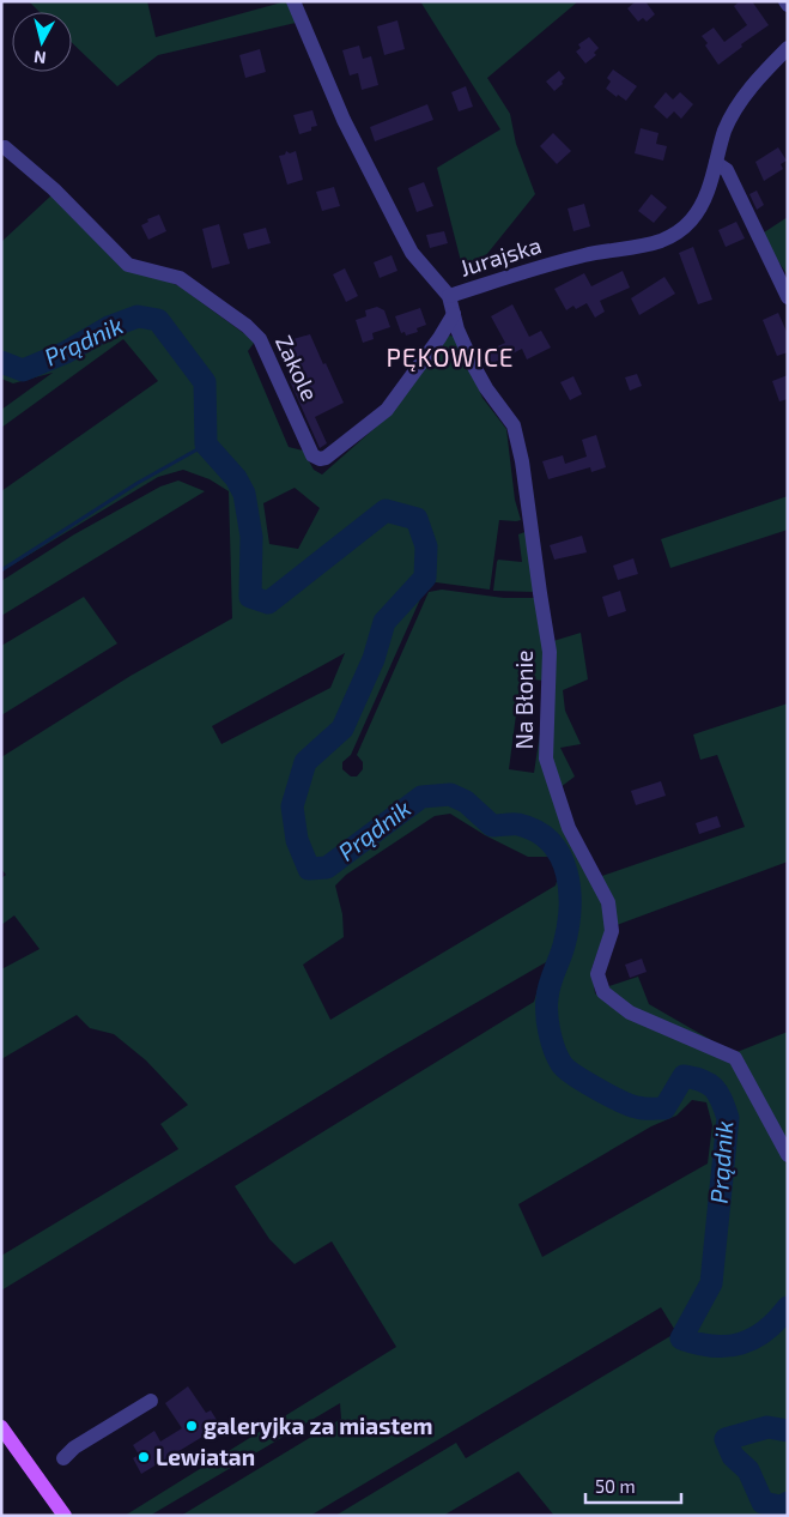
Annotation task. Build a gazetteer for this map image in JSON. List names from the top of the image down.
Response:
{
  "streets": {
    "street": ["Jurajska", "Zakole", "Na Błonie"]
  },
  "crossings": [
    ["Jurajska", "Na Błonie"],
    ["Zakole", "Na Błonie"]
  ],
  "districts": ["PĘKOWICE"],
  "water": ["Prądnik"],
  "places": ["galeryjka za miastem", "Lewiatan"],
  "scale_bar": "50 m",
  "north": "bottom"
}
